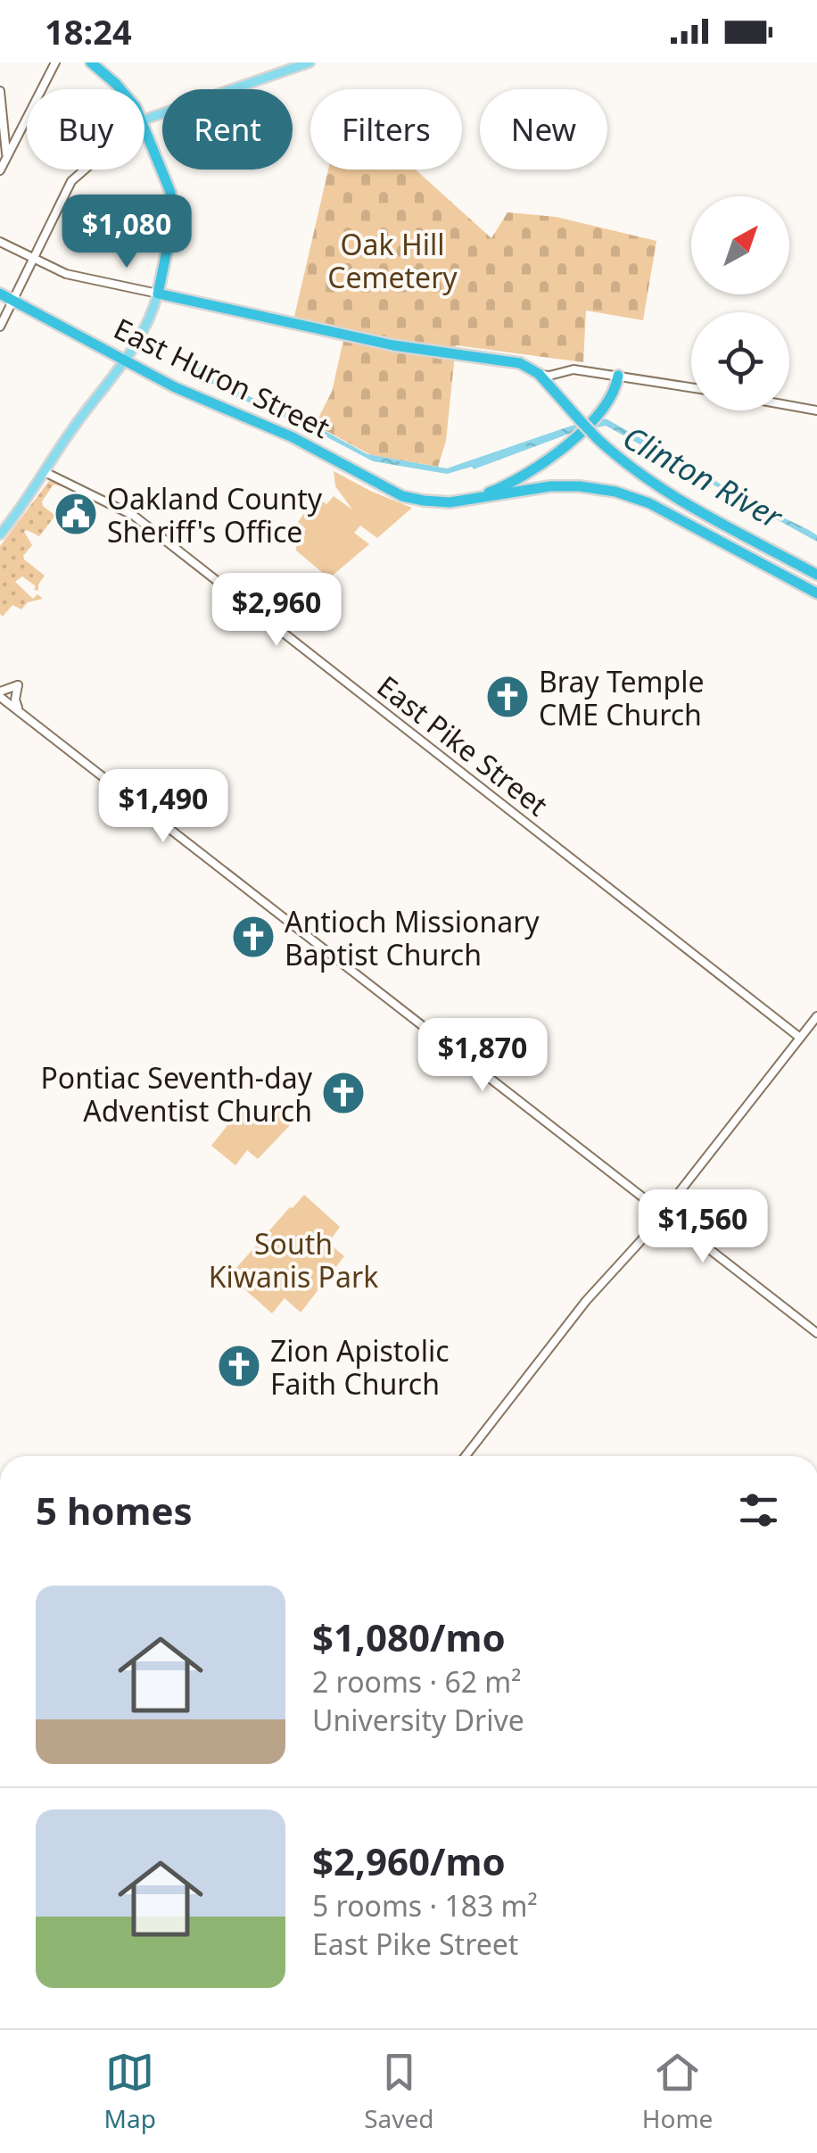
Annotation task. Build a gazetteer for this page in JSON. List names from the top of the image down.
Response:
{
  "streets": {
    "highway": ["East Huron Street"],
    "main road": ["East Pike Street"]
  },
  "water": ["Clinton River"],
  "parks": ["Oak Hill Cemetery", "South Kiwanis Park"],
  "places": {
    "public building": ["Oakland County Sheriff's Office"],
    "church": [
      "Bray Temple CME Church",
      "Antioch Missionary Baptist Church",
      "Pontiac Seventh-day Adventist Church",
      "Zion Apistolic Faith Church"
    ]
  },
  "north": "top right",
  "page": {
    "status": "18:24",
    "chip": [
      "Buy",
      "Rent",
      "Filters",
      "New"
    ],
    "price": [
      "$1,080",
      "$2,960",
      "$1,490",
      "$1,870",
      "$1,560"
    ],
    "heading": "5 homes",
    "list": [
      {
        "name": "$1,080/mo",
        "note": "2 rooms · 62 m² · University Drive"
      },
      {
        "name": "$2,960/mo",
        "note": "5 rooms · 183 m² · East Pike Street"
      }
    ],
    "tabs": ["Map", "Saved", "Home"]
  }
}
